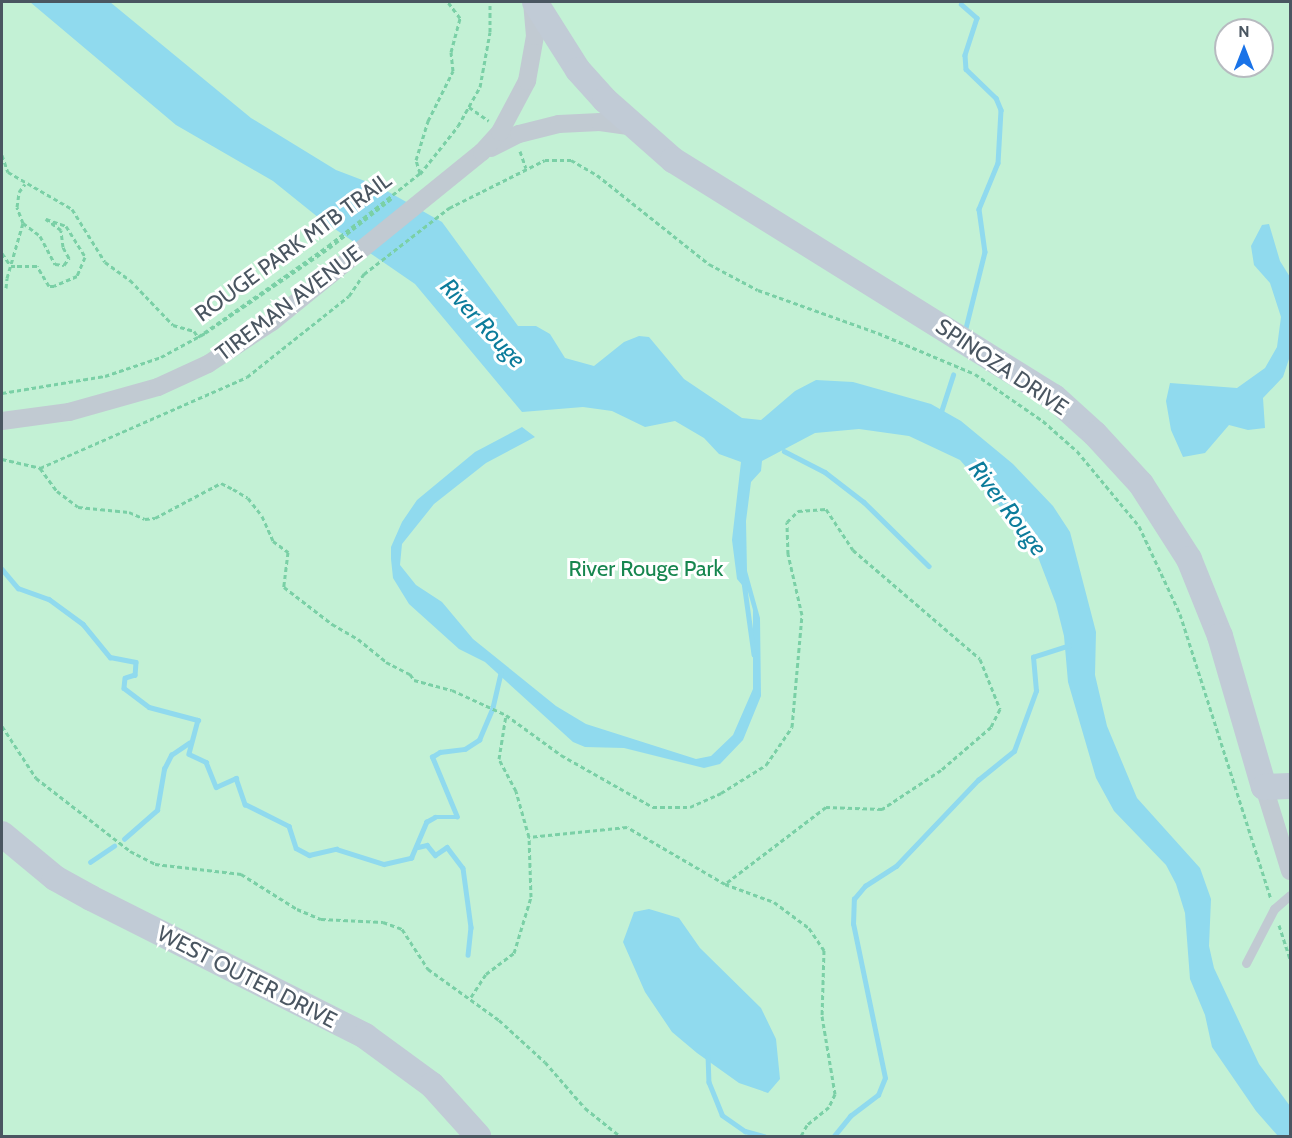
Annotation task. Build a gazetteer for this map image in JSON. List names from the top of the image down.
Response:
{
  "streets": {
    "street": ["TIREMAN AVENUE", "SPINOZA DRIVE", "WEST OUTER DRIVE"],
    "path": ["ROUGE PARK MTB TRAIL"]
  },
  "water": ["River Rouge"],
  "parks": ["River Rouge Park"],
  "north": "top"
}
